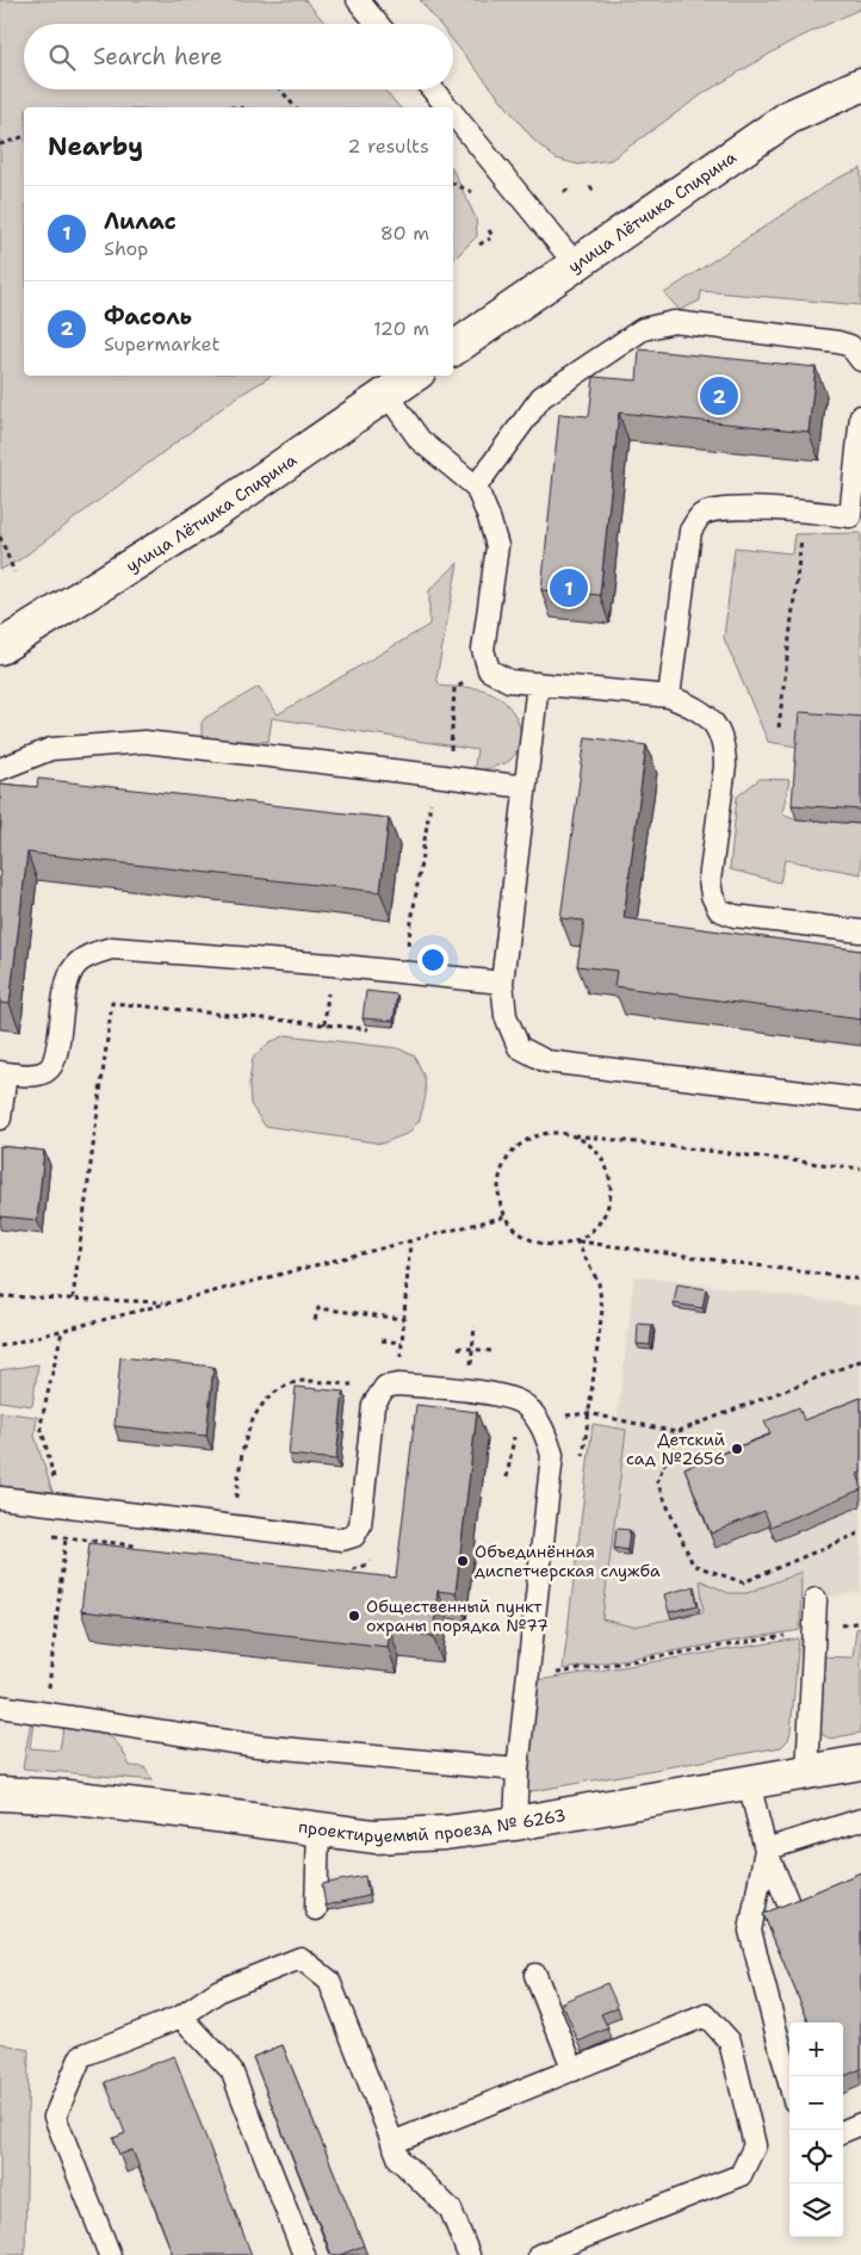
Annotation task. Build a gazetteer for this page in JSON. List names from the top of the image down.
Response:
{
  "streets": {
    "street": ["улица Лётчика Спирина", "проектируемый проезд № 6263"]
  },
  "places": ["Детский сад №2656", "Объединённая диспетчерская служба", "Общественный пункт охраны порядка №77"],
  "page": {
    "search": "Search here",
    "heading": ["Nearby", "2 results"],
    "list": [
      {
        "mark": "1",
        "name": "Лилас",
        "note": "Shop",
        "value": "80 m"
      },
      {
        "mark": "2",
        "name": "Фасоль",
        "note": "Supermarket",
        "value": "120 m"
      }
    ],
    "pins": ["2", "1"],
    "map_buttons": ["+", "−"]
  }
}
